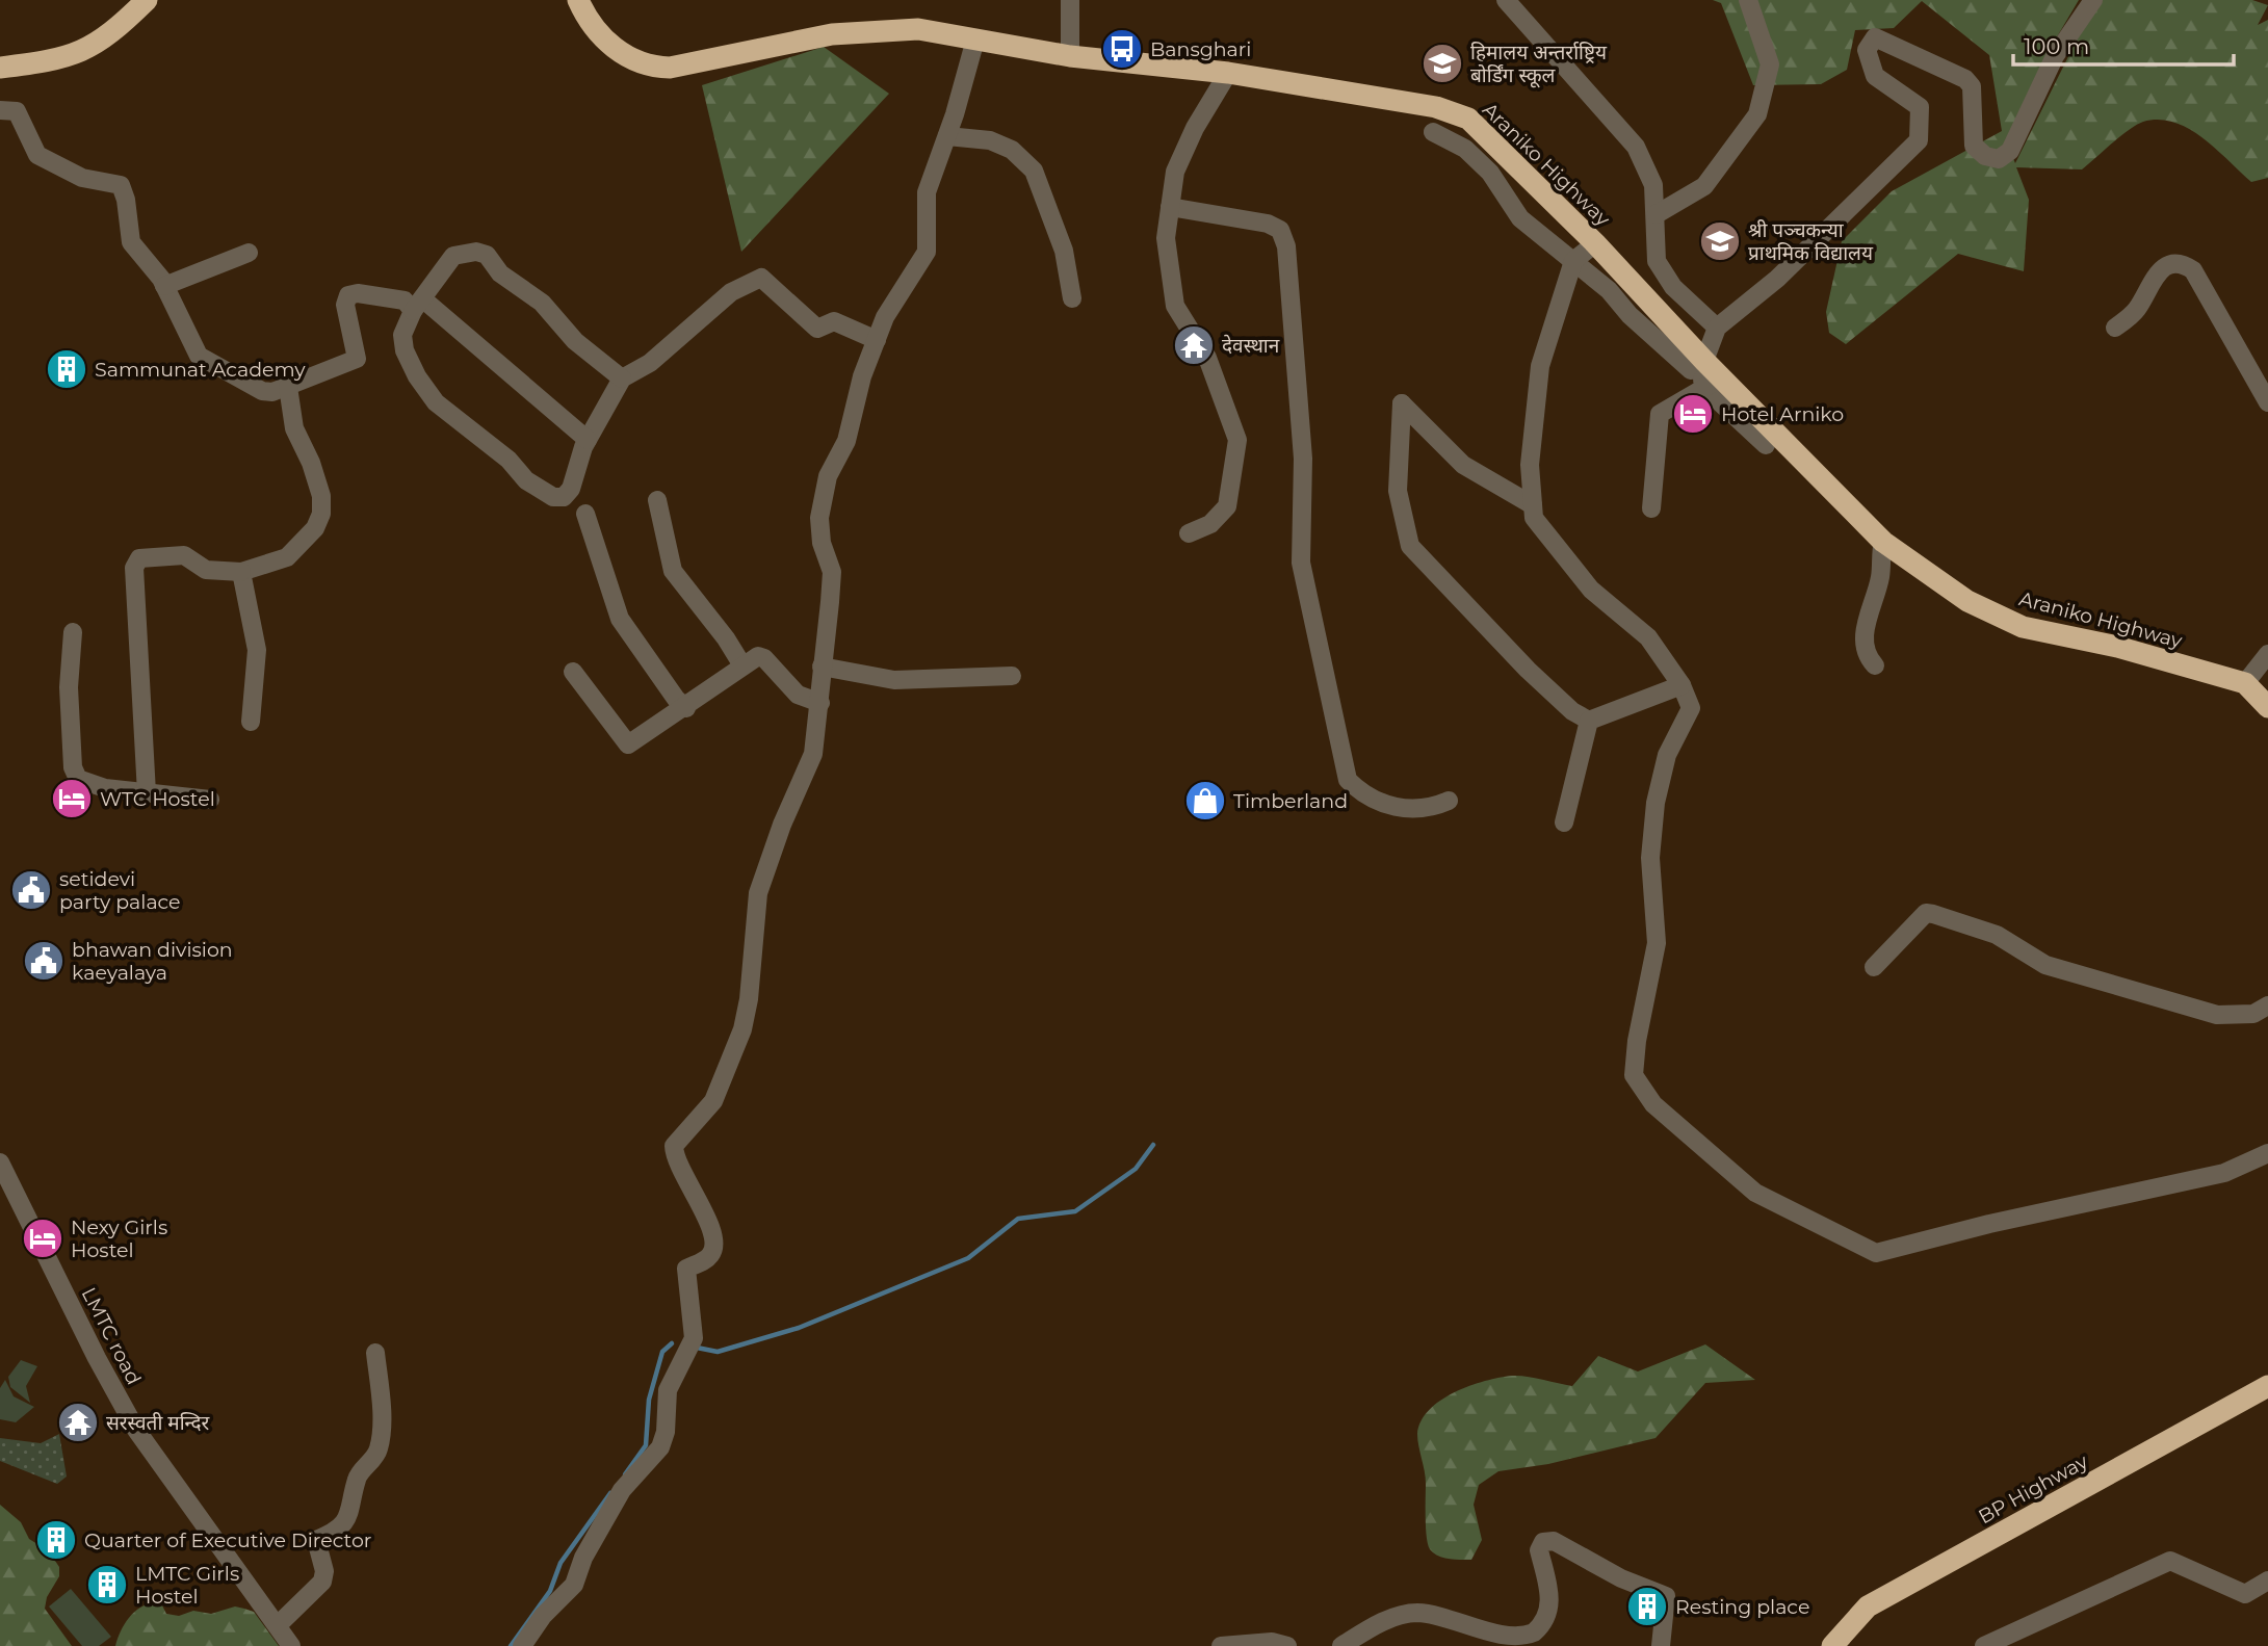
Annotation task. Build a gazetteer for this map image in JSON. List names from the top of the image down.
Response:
{
  "streets": {
    "highway": ["Araniko Highway", "BP Highway"],
    "street": ["LMTC road"]
  },
  "places": {
    "bus stop": ["Bansghari"],
    "school or university": ["हिमालय अन्तर्राष्ट्रिय बोर्डिंग स्कूल", "श्री पञ्चकन्या प्राथमिक विद्यालय"],
    "temple": ["देवस्थान", "सरस्वती मन्दिर"],
    "building": [
      "Sammunat Academy",
      "Quarter of Executive Director",
      "LMTC Girls Hostel",
      "Resting place"
    ],
    "hotel": ["Hotel Arniko", "WTC Hostel", "Nexy Girls Hostel"],
    "shop": ["Timberland"],
    "public building": ["setidevi party palace", "bhawan division kaeyalaya"]
  },
  "scale_bar": "100 m"
}
